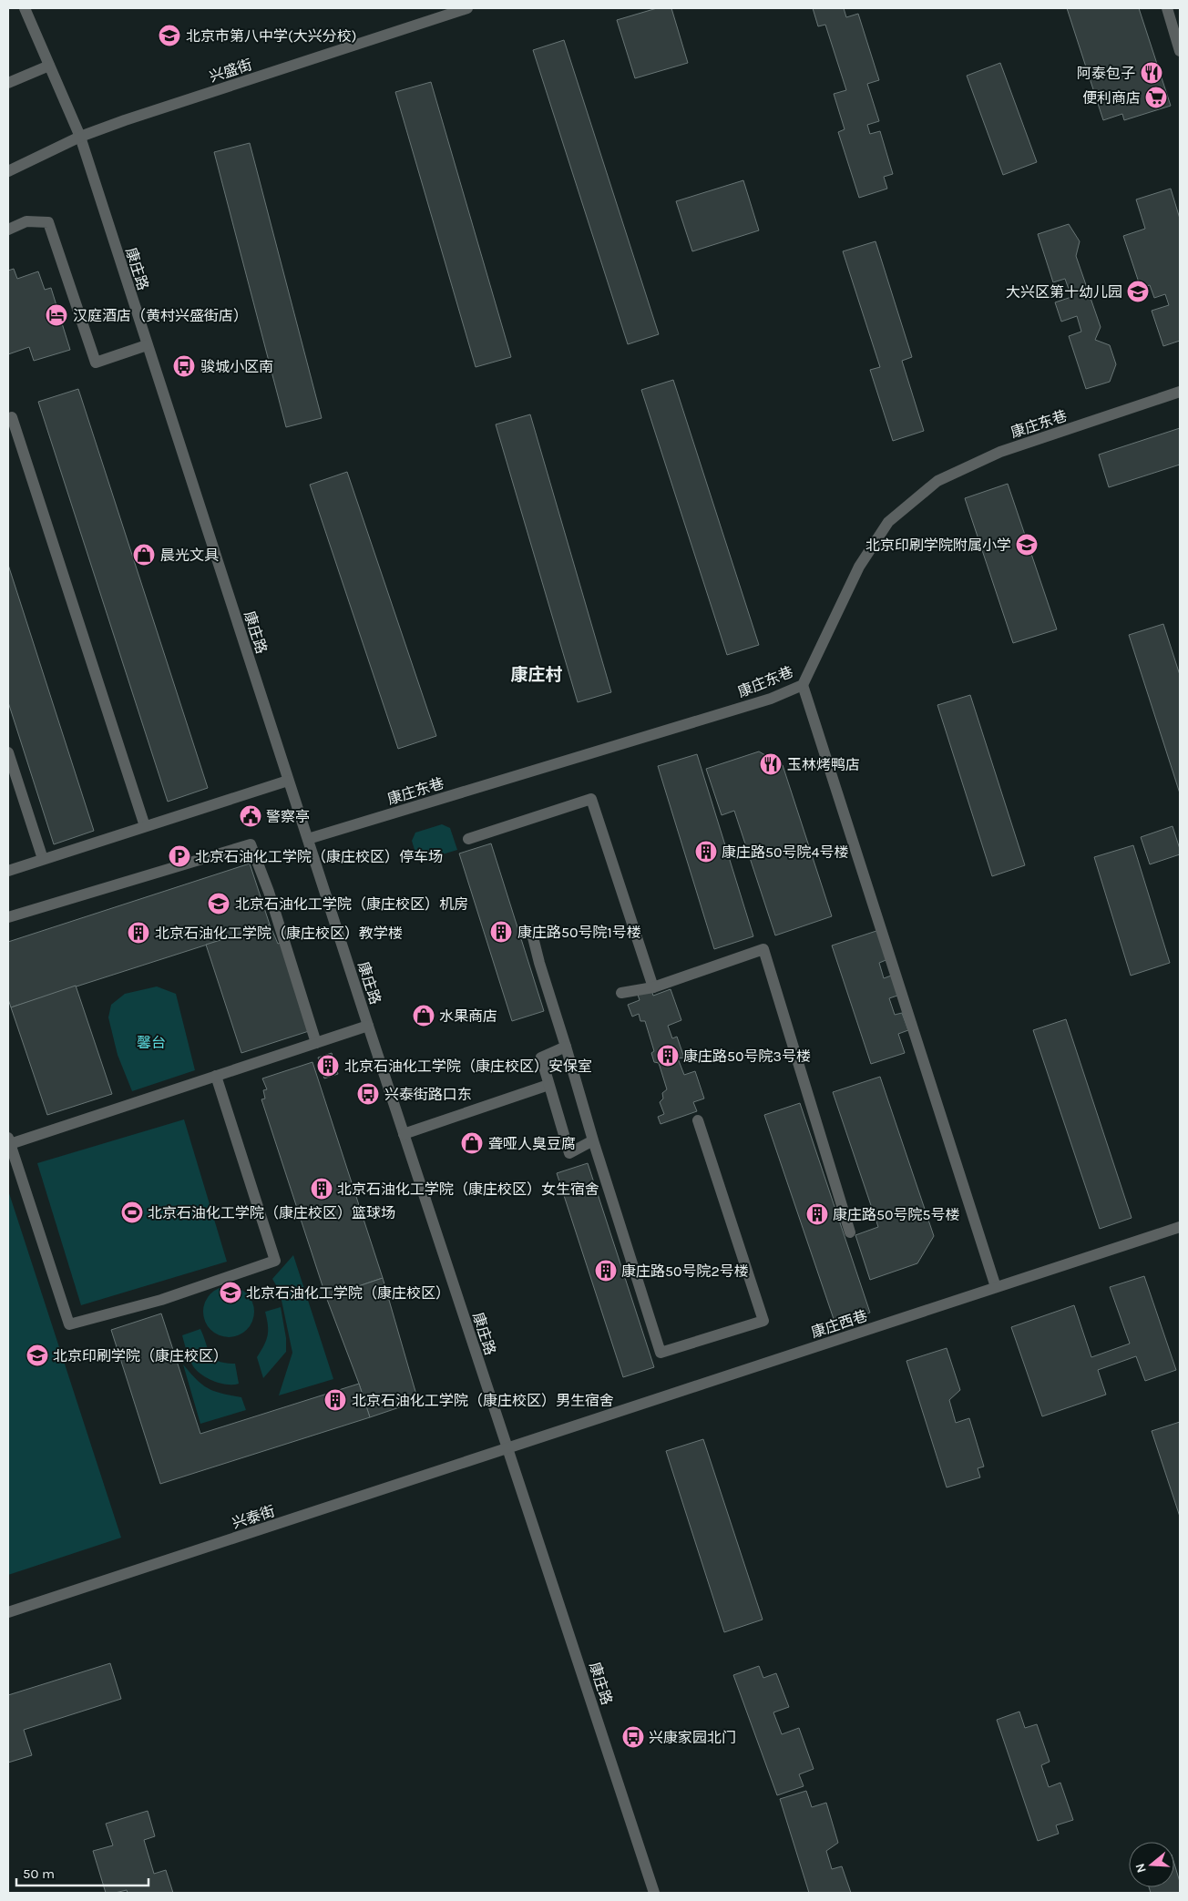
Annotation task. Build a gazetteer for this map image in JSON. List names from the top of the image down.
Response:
{
  "streets": {
    "street": [
      "兴盛街",
      "康庄路",
      "康庄东巷",
      "康庄西巷",
      "兴泰街"
    ]
  },
  "crossings": [
    ["兴盛街", "康庄路"],
    ["康庄路", "康庄东巷"],
    ["康庄路", "康庄西巷"],
    ["康庄路", "兴泰街"],
    ["康庄西巷", "兴泰街"]
  ],
  "districts": ["康庄村"],
  "parks": ["馨台"],
  "places": {
    "school or university": [
      "北京市第八中学(大兴分校)",
      "大兴区第十幼儿园",
      "北京印刷学院附属小学",
      "北京石油化工学院（康庄校区）机房",
      "北京石油化工学院（康庄校区）",
      "北京印刷学院（康庄校区）"
    ],
    "restaurant": ["阿泰包子", "玉林烤鸭店"],
    "supermarket": ["便利商店"],
    "hotel": ["汉庭酒店（黄村兴盛街店）"],
    "bus stop": ["骏城小区南", "兴泰街路口东", "兴康家园北门"],
    "shop": ["晨光文具", "水果商店", "聋哑人臭豆腐"],
    "public building": ["警察亭"],
    "building": [
      "康庄路50号院4号楼",
      "康庄路50号院1号楼",
      "北京石油化工学院（康庄校区）教学楼",
      "康庄路50号院3号楼",
      "北京石油化工学院（康庄校区）安保室",
      "北京石油化工学院（康庄校区）女生宿舍",
      "康庄路50号院5号楼",
      "康庄路50号院2号楼",
      "北京石油化工学院（康庄校区）男生宿舍"
    ],
    "parking": ["北京石油化工学院（康庄校区）停车场"],
    "sports": ["北京石油化工学院（康庄校区）篮球场"]
  },
  "scale_bar": "50 m",
  "north": "left"
}
